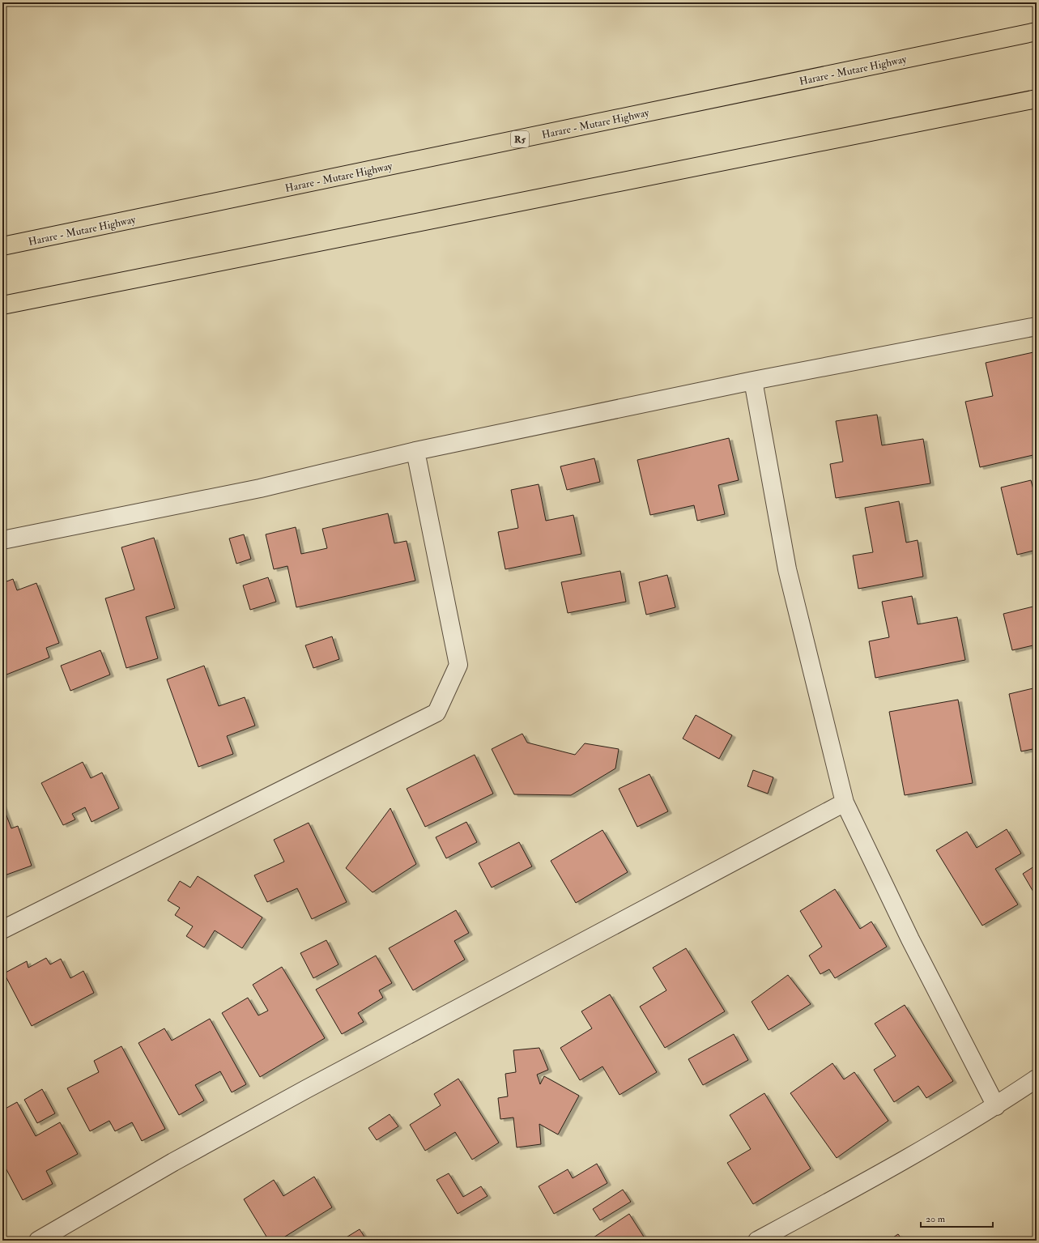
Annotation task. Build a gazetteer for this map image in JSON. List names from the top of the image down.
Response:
{
  "streets": {
    "highway": ["Harare - Mutare Highway", "R5"]
  },
  "scale_bar": "20 m"
}
